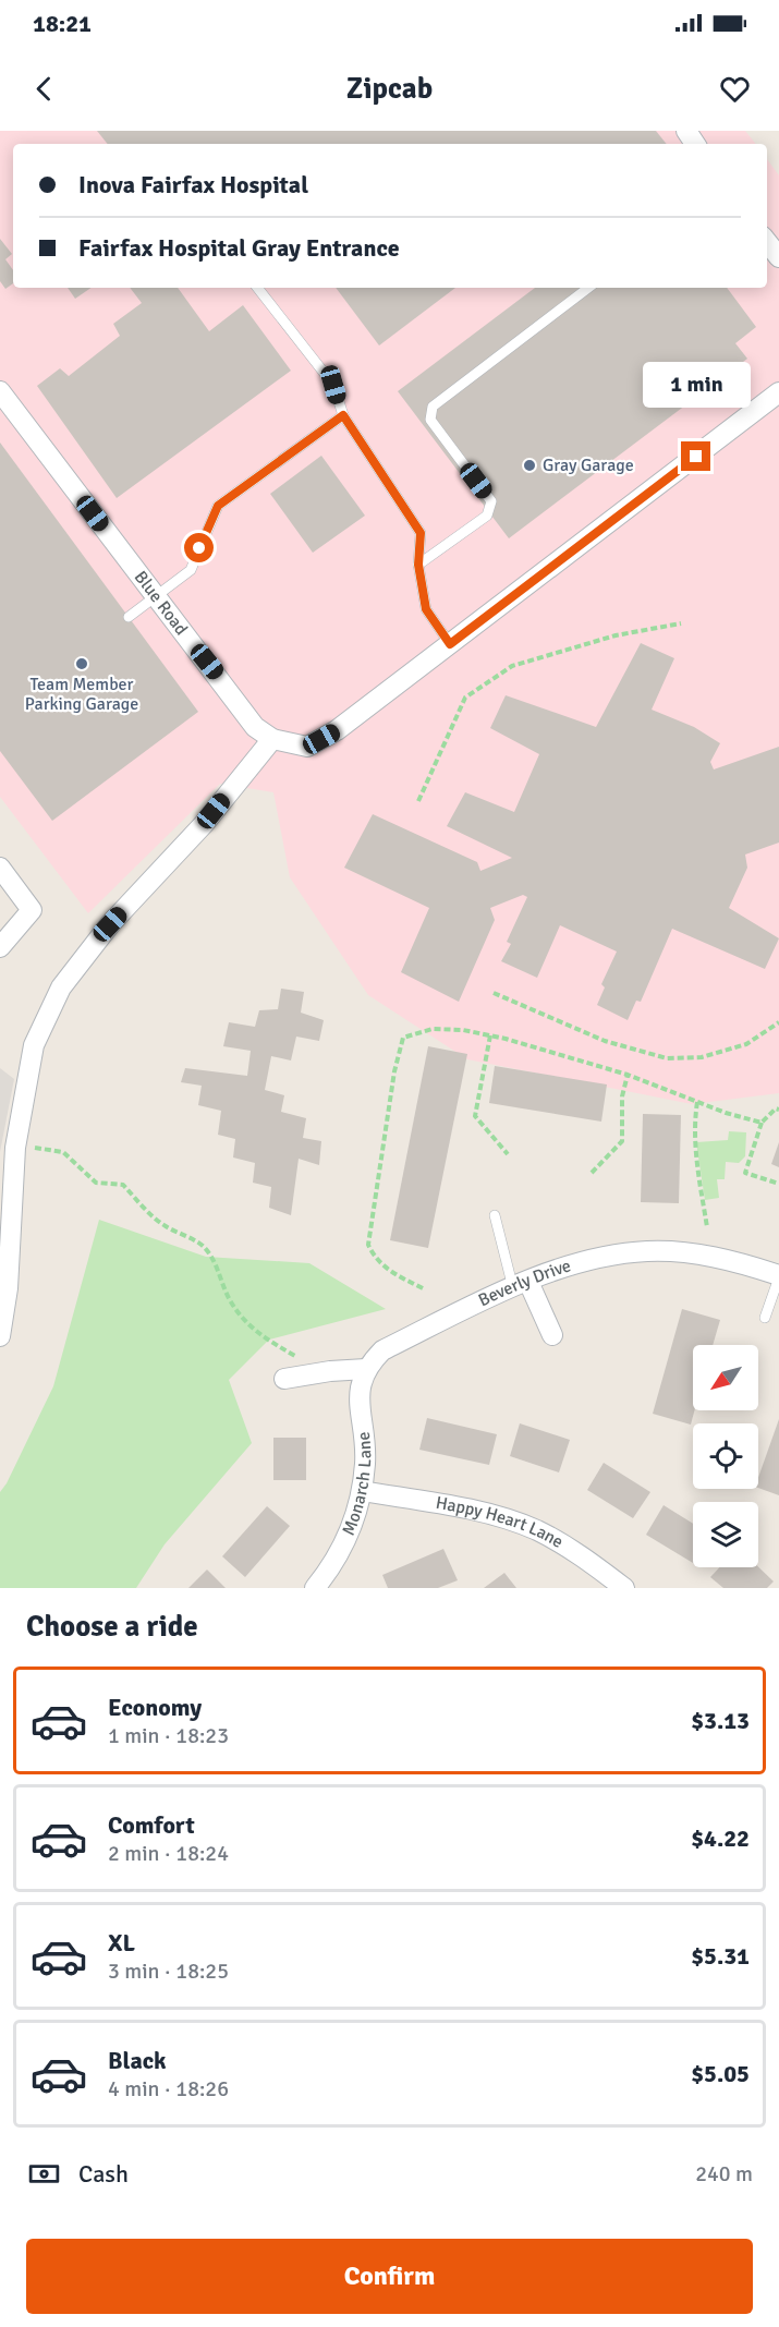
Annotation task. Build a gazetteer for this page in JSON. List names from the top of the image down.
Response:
{
  "streets": {
    "street": [
      "Blue Road",
      "Beverly Drive",
      "Monarch Lane",
      "Happy Heart Lane"
    ]
  },
  "crossings": [
    ["Beverly Drive", "Monarch Lane"],
    ["Monarch Lane", "Happy Heart Lane"]
  ],
  "places": ["Gray Garage", "Team Member Parking Garage"],
  "north": "bottom left",
  "page": {
    "status": "18:21",
    "header": "Zipcab",
    "banner": ["Inova Fairfax Hospital", "Fairfax Hospital Gray Entrance"],
    "bubble": "1 min",
    "heading": "Choose a ride",
    "list": [
      {
        "name": "Economy",
        "note": "1 min · 18:23",
        "value": "$3.13"
      },
      {
        "name": "Comfort",
        "note": "2 min · 18:24",
        "value": "$4.22"
      },
      {
        "name": "XL",
        "note": "3 min · 18:25",
        "value": "$5.31"
      },
      {
        "name": "Black",
        "note": "4 min · 18:26",
        "value": "$5.05"
      }
    ],
    "pay": ["Cash", "240 m"],
    "buttons": "Confirm"
  }
}
